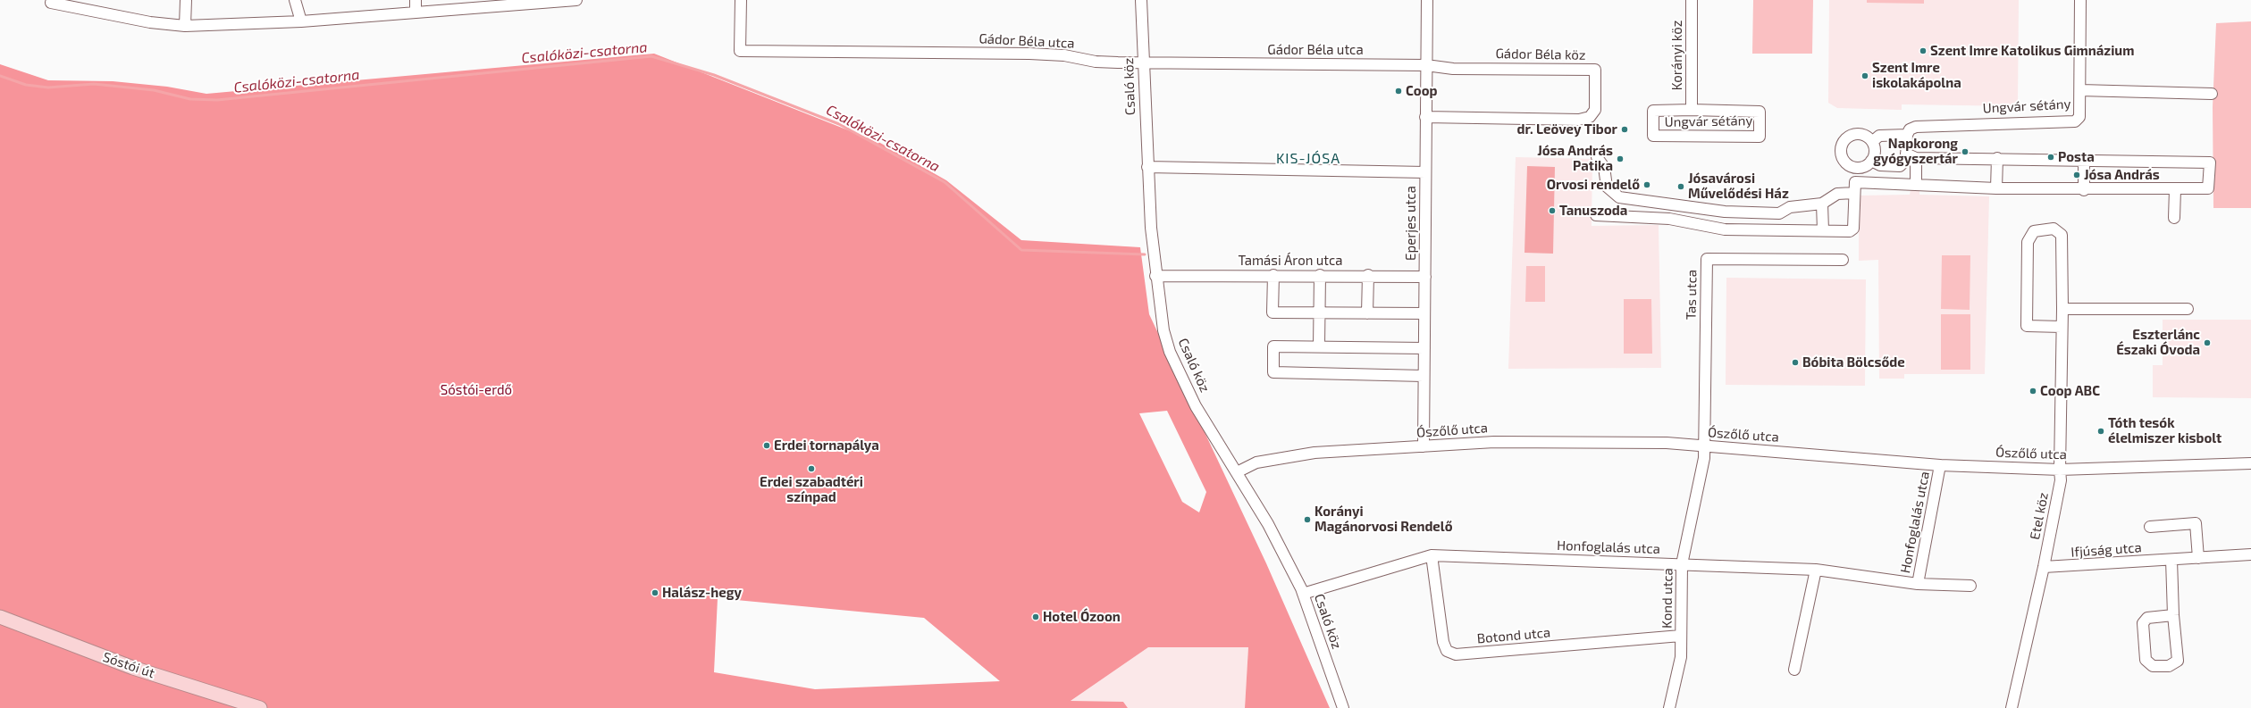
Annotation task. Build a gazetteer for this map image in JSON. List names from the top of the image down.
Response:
{
  "streets": {
    "main road": ["Sóstói út"],
    "street": [
      "Gádor Béla utca",
      "Gádor Béla köz",
      "Korányi köz",
      "Csaló köz",
      "Ungvár sétány",
      "Eperjes utca",
      "Tamási Áron utca",
      "Tas utca",
      "Ószőlő utca",
      "Etel köz",
      "Honfoglalás utca",
      "Ifjúság utca",
      "Kond utca",
      "Botond utca"
    ]
  },
  "crossings": [
    ["Gádor Béla utca", "Gádor Béla köz"],
    ["Gádor Béla utca", "Csaló köz"],
    ["Gádor Béla utca", "Eperjes utca"],
    ["Gádor Béla köz", "Eperjes utca"],
    ["Korányi köz", "Ungvár sétány"],
    ["Csaló köz", "Tamási Áron utca"],
    ["Csaló köz", "Ószőlő utca"],
    ["Csaló köz", "Honfoglalás utca"],
    ["Eperjes utca", "Tamási Áron utca"],
    ["Eperjes utca", "Ószőlő utca"],
    ["Tas utca", "Ószőlő utca"],
    ["Tas utca", "Kond utca"],
    ["Ószőlő utca", "Etel köz"],
    ["Ószőlő utca", "Honfoglalás utca"],
    ["Ószőlő utca", "Kond utca"],
    ["Etel köz", "Ifjúság utca"],
    ["Honfoglalás utca", "Kond utca"],
    ["Honfoglalás utca", "Botond utca"],
    ["Kond utca", "Botond utca"]
  ],
  "districts": ["KIS-JÓSA"],
  "water": ["Csalóközi-csatorna"],
  "parks": ["Sóstói-erdő"],
  "places": [
    "Szent Imre Katolikus Gimnázium",
    "Szent Imre iskolakápolna",
    "Coop",
    "dr. Leövey Tibor",
    "Napkorong gyógyszertár",
    "Posta",
    "Jósa András Patika",
    "Jósa András",
    "Orvosi rendelő",
    "Jósavárosi Művelődési Ház",
    "Tanuszoda",
    "Eszterlánc Északi Óvoda",
    "Bóbita Bölcsőde",
    "Coop ABC",
    "Tóth tesók élelmiszer kisbolt",
    "Erdei tornapálya",
    "Erdei szabadtéri színpad",
    "Korányi Magánorvosi Rendelő",
    "Halász-hegy",
    "Hotel Ózoon"
  ]
}
